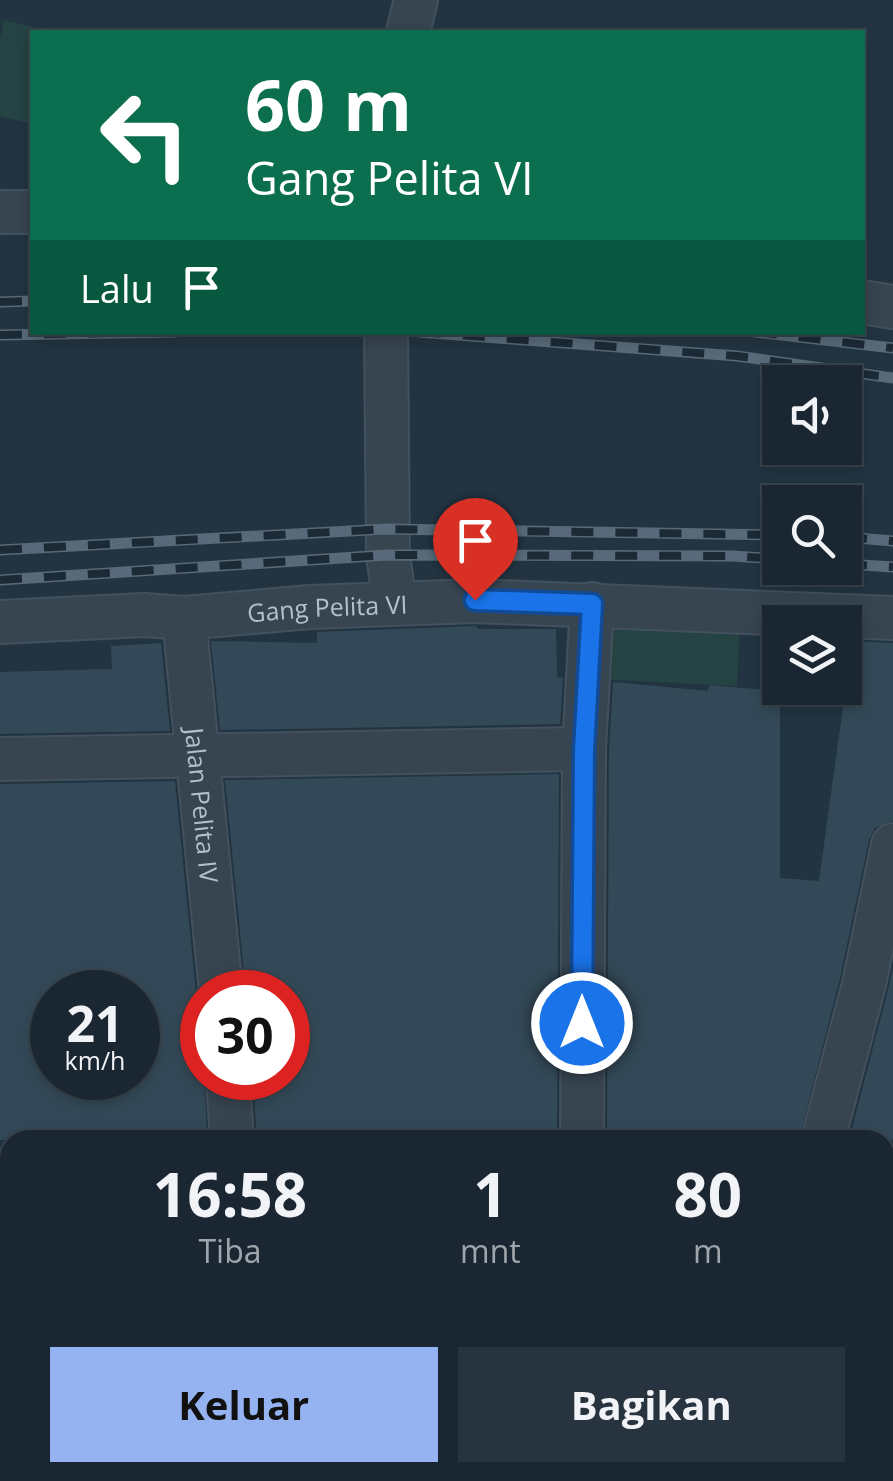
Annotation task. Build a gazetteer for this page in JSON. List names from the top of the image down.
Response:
{
  "streets": {
    "street": ["Gang Pelita VI", "Jalan Pelita IV"]
  },
  "crossings": [
    ["Gang Pelita VI", "Jalan Pelita IV"]
  ],
  "page": {
    "turn": ["60 m", "Gang Pelita VI"],
    "then": "Lalu",
    "speed": "21 km/h",
    "limit": "30",
    "eta": [
      "16:58",
      "Tiba",
      "1",
      "mnt",
      "80",
      "m"
    ],
    "buttons": ["Keluar", "Bagikan"]
  }
}
